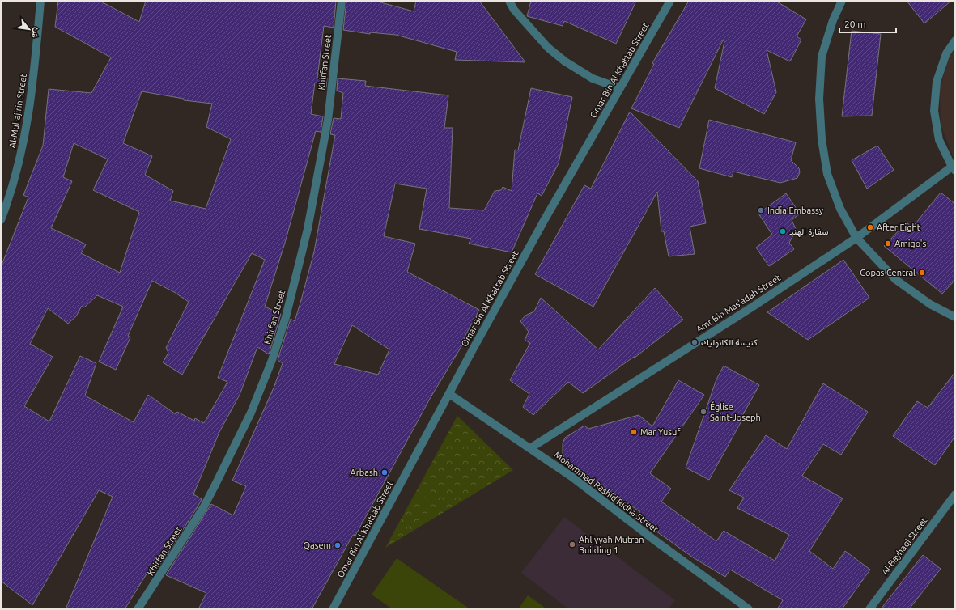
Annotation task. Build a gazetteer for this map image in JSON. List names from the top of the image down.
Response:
{
  "streets": {
    "street": [
      "Khirfan Street",
      "Omar Bin Al Khattab Street",
      "Al-Muhajirin Street",
      "Amr Bin Masʻadah Street",
      "Mohammad Rashid Ridha Street",
      "Al-Bayhaqi Street"
    ]
  },
  "crossings": [
    ["Omar Bin Al Khattab Street", "Mohammad Rashid Ridha Street"],
    ["Amr Bin Masʻadah Street", "Mohammad Rashid Ridha Street"]
  ],
  "places": [
    "India Embassy",
    "After Eight",
    "سفارة الهند",
    "Amigo's",
    "Copas Central",
    "كنيسة الكاثوليك",
    "Église Saint-Joseph",
    "Mar Yusuf",
    "Arbash",
    "Ahliyyah Mutran Building 1",
    "Qasem"
  ],
  "scale_bar": "20 m",
  "north": "bottom right"
}
